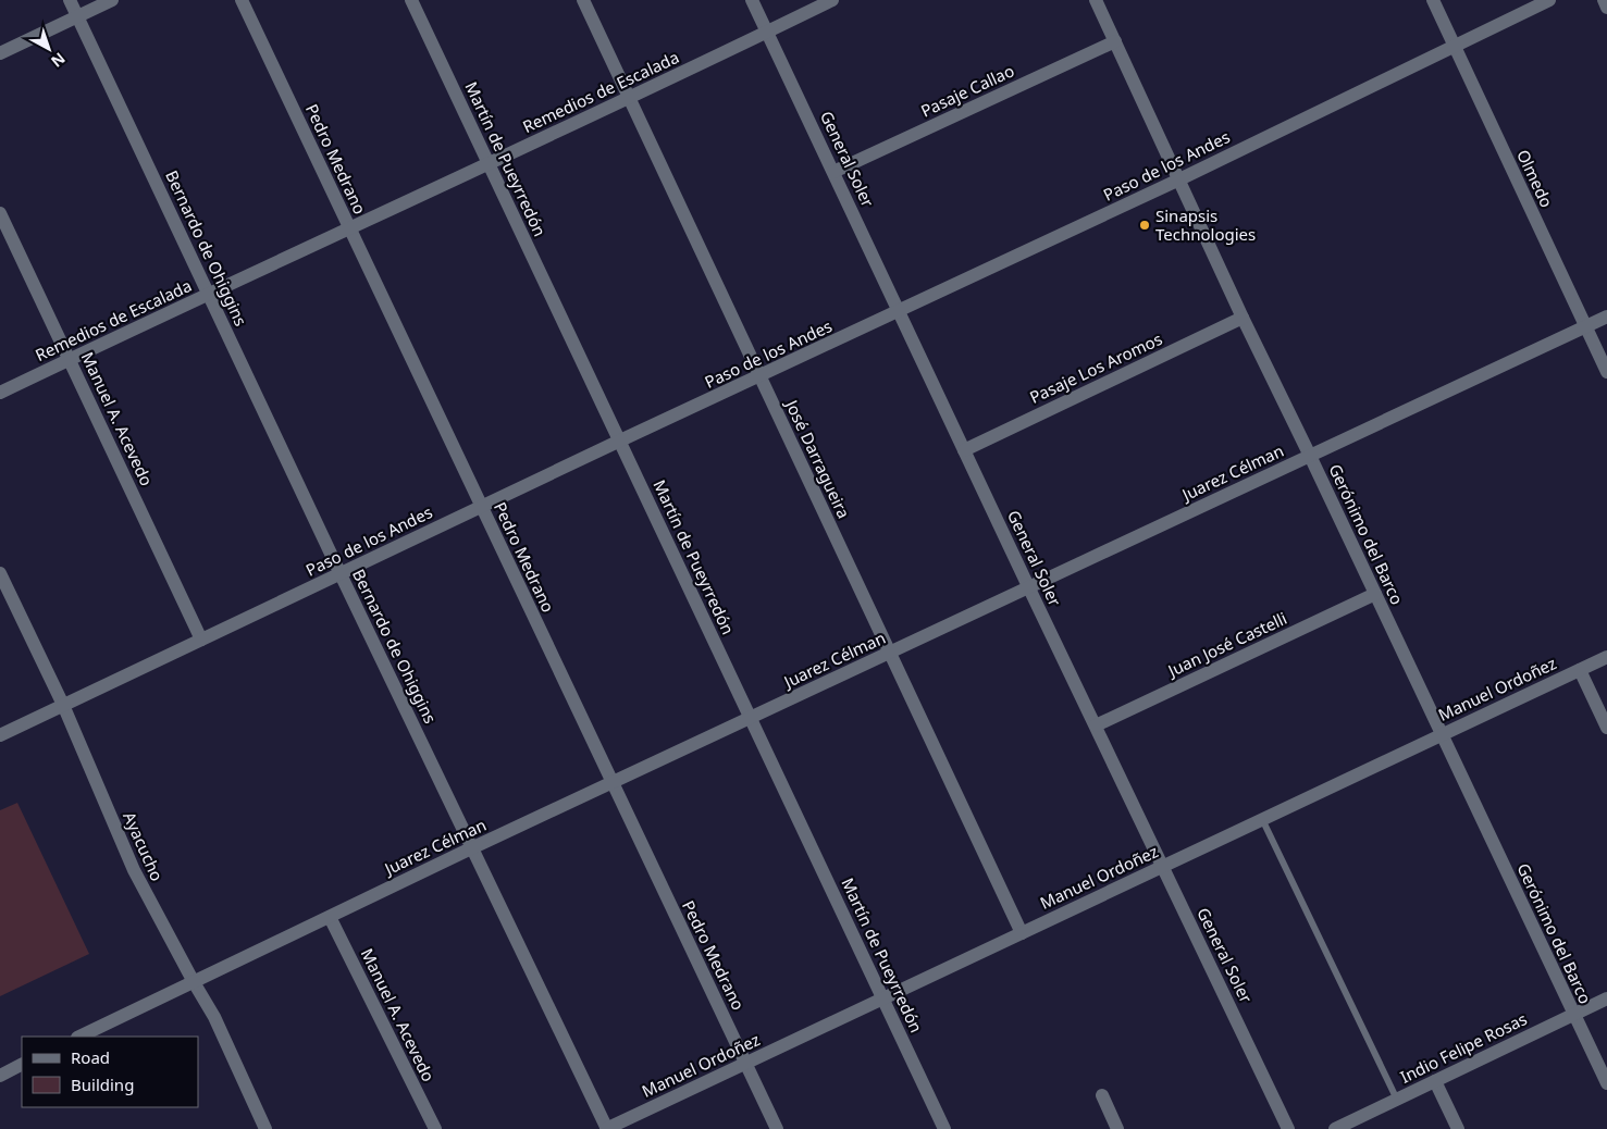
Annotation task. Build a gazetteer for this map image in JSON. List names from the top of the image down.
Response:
{
  "streets": {
    "street": [
      "Pasaje Callao",
      "Remedios de Escalada",
      "Pedro Medrano",
      "Martín de Pueyrredón",
      "General Soler",
      "Paso de los Andes",
      "Olmedo",
      "Bernardo de Ohiggins",
      "Pasaje Los Aromos",
      "Manuel A. Acevedo",
      "José Darragueira",
      "Juarez Célman",
      "Gerónimo del Barco",
      "Juan José Castelli",
      "Manuel Ordoñez",
      "Ayacucho",
      "Indio Felipe Rosas"
    ]
  },
  "crossings": [
    ["Pasaje Callao", "General Soler"],
    ["Pasaje Callao", "Gerónimo del Barco"],
    ["Remedios de Escalada", "Pedro Medrano"],
    ["Remedios de Escalada", "Martín de Pueyrredón"],
    ["Remedios de Escalada", "General Soler"],
    ["Remedios de Escalada", "Bernardo de Ohiggins"],
    ["Remedios de Escalada", "Manuel A. Acevedo"],
    ["Remedios de Escalada", "José Darragueira"],
    ["Pedro Medrano", "Paso de los Andes"],
    ["Pedro Medrano", "Juarez Célman"],
    ["Pedro Medrano", "Manuel Ordoñez"],
    ["Martín de Pueyrredón", "Paso de los Andes"],
    ["Martín de Pueyrredón", "Juarez Célman"],
    ["Martín de Pueyrredón", "Manuel Ordoñez"],
    ["General Soler", "Paso de los Andes"],
    ["General Soler", "Pasaje Los Aromos"],
    ["General Soler", "Juarez Célman"],
    ["General Soler", "Juan José Castelli"],
    ["General Soler", "Manuel Ordoñez"],
    ["Paso de los Andes", "Olmedo"],
    ["Paso de los Andes", "Bernardo de Ohiggins"],
    ["Paso de los Andes", "Manuel A. Acevedo"],
    ["Paso de los Andes", "José Darragueira"],
    ["Paso de los Andes", "Gerónimo del Barco"],
    ["Paso de los Andes", "Ayacucho"],
    ["Olmedo", "Juarez Célman"],
    ["Bernardo de Ohiggins", "Juarez Célman"],
    ["Bernardo de Ohiggins", "Manuel Ordoñez"],
    ["Pasaje Los Aromos", "Gerónimo del Barco"],
    ["Manuel A. Acevedo", "Juarez Célman"],
    ["José Darragueira", "Juarez Célman"],
    ["José Darragueira", "Manuel Ordoñez"],
    ["Juarez Célman", "Gerónimo del Barco"],
    ["Juarez Célman", "Ayacucho"],
    ["Gerónimo del Barco", "Juan José Castelli"],
    ["Gerónimo del Barco", "Manuel Ordoñez"],
    ["Gerónimo del Barco", "Indio Felipe Rosas"]
  ],
  "places": ["Sinapsis Technologies"],
  "legend": ["Road", "Building"],
  "north": "bottom right"
}
